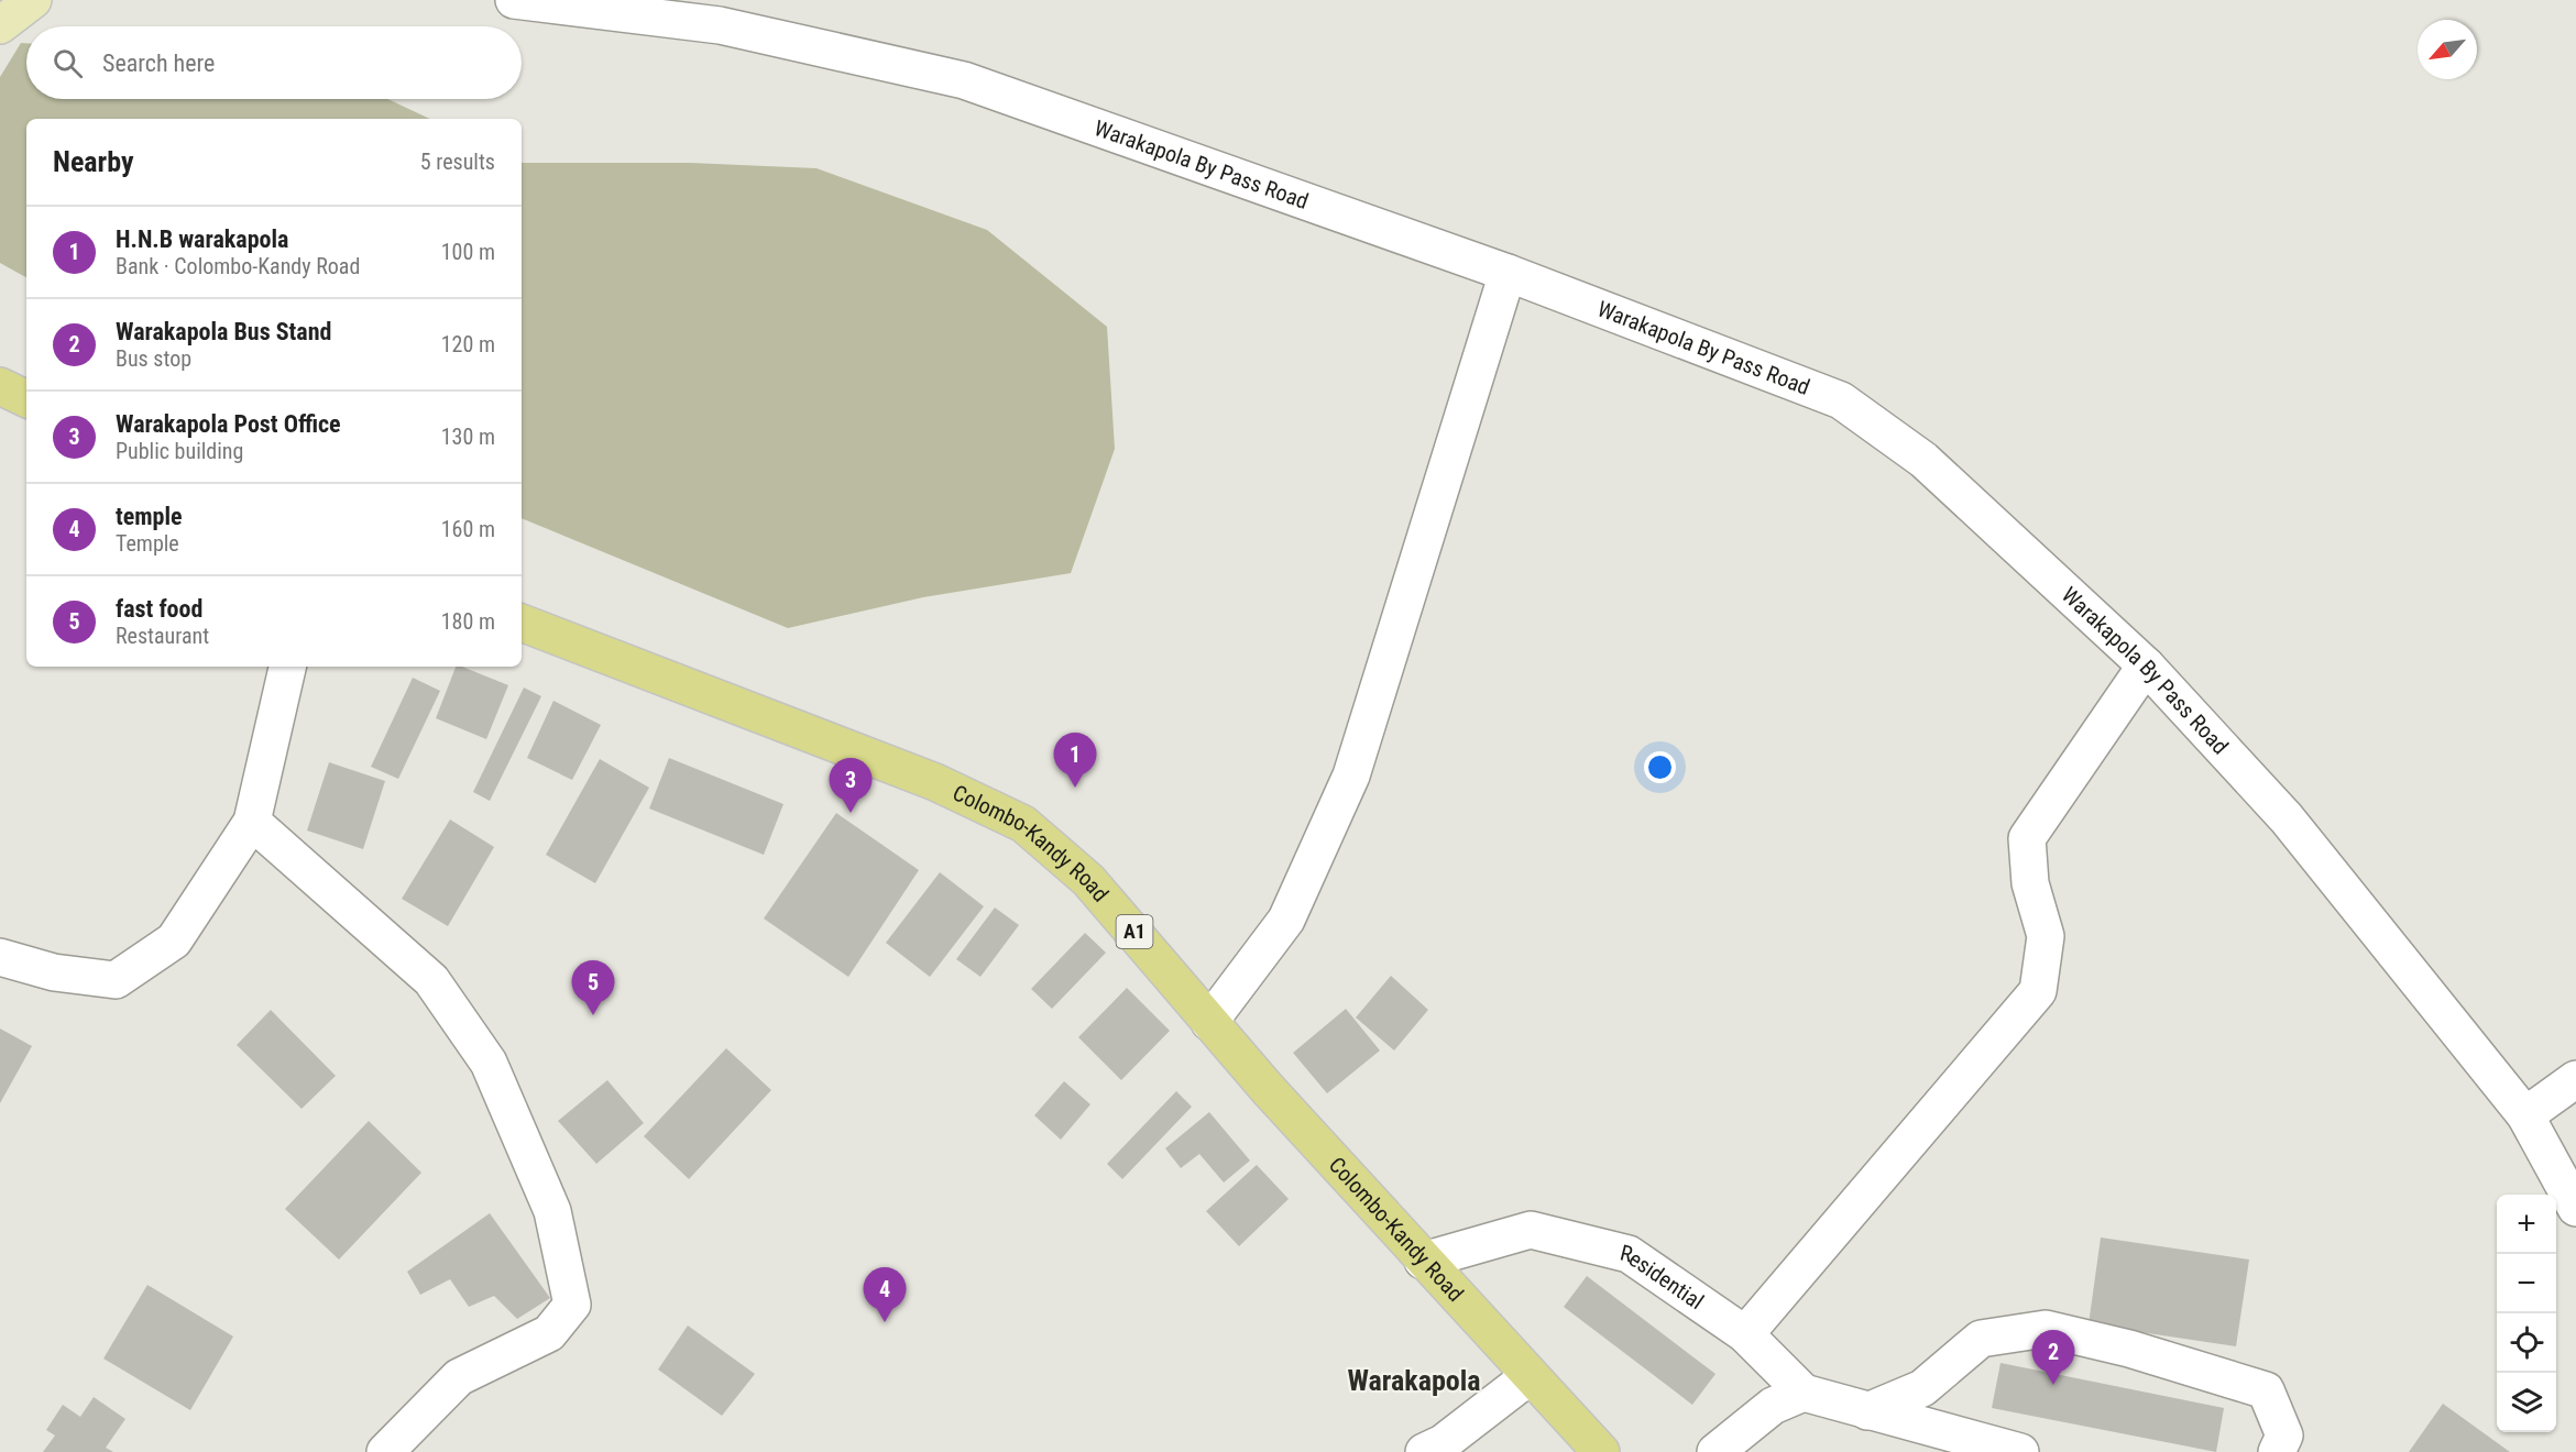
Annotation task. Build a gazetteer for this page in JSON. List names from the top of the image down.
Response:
{
  "streets": {
    "highway": ["Colombo-Kandy Road", "A1"],
    "street": ["Warakapola By Pass Road", "Residential"]
  },
  "crossings": [
    ["Colombo-Kandy Road", "Residential"]
  ],
  "districts": ["Warakapola"],
  "north": "bottom left",
  "page": {
    "search": "Search here",
    "heading": ["Nearby", "5 results"],
    "list": [
      {
        "mark": "1",
        "name": "H.N.B warakapola",
        "note": "Bank · Colombo-Kandy Road",
        "value": "100 m"
      },
      {
        "mark": "2",
        "name": "Warakapola Bus Stand",
        "note": "Bus stop",
        "value": "120 m"
      },
      {
        "mark": "3",
        "name": "Warakapola Post Office",
        "note": "Public building",
        "value": "130 m"
      },
      {
        "mark": "4",
        "name": "temple",
        "note": "Temple",
        "value": "160 m"
      },
      {
        "mark": "5",
        "name": "fast food",
        "note": "Restaurant",
        "value": "180 m"
      }
    ],
    "pins": [
      "1",
      "3",
      "5",
      "4",
      "2"
    ],
    "map_buttons": ["+", "−"]
  }
}
